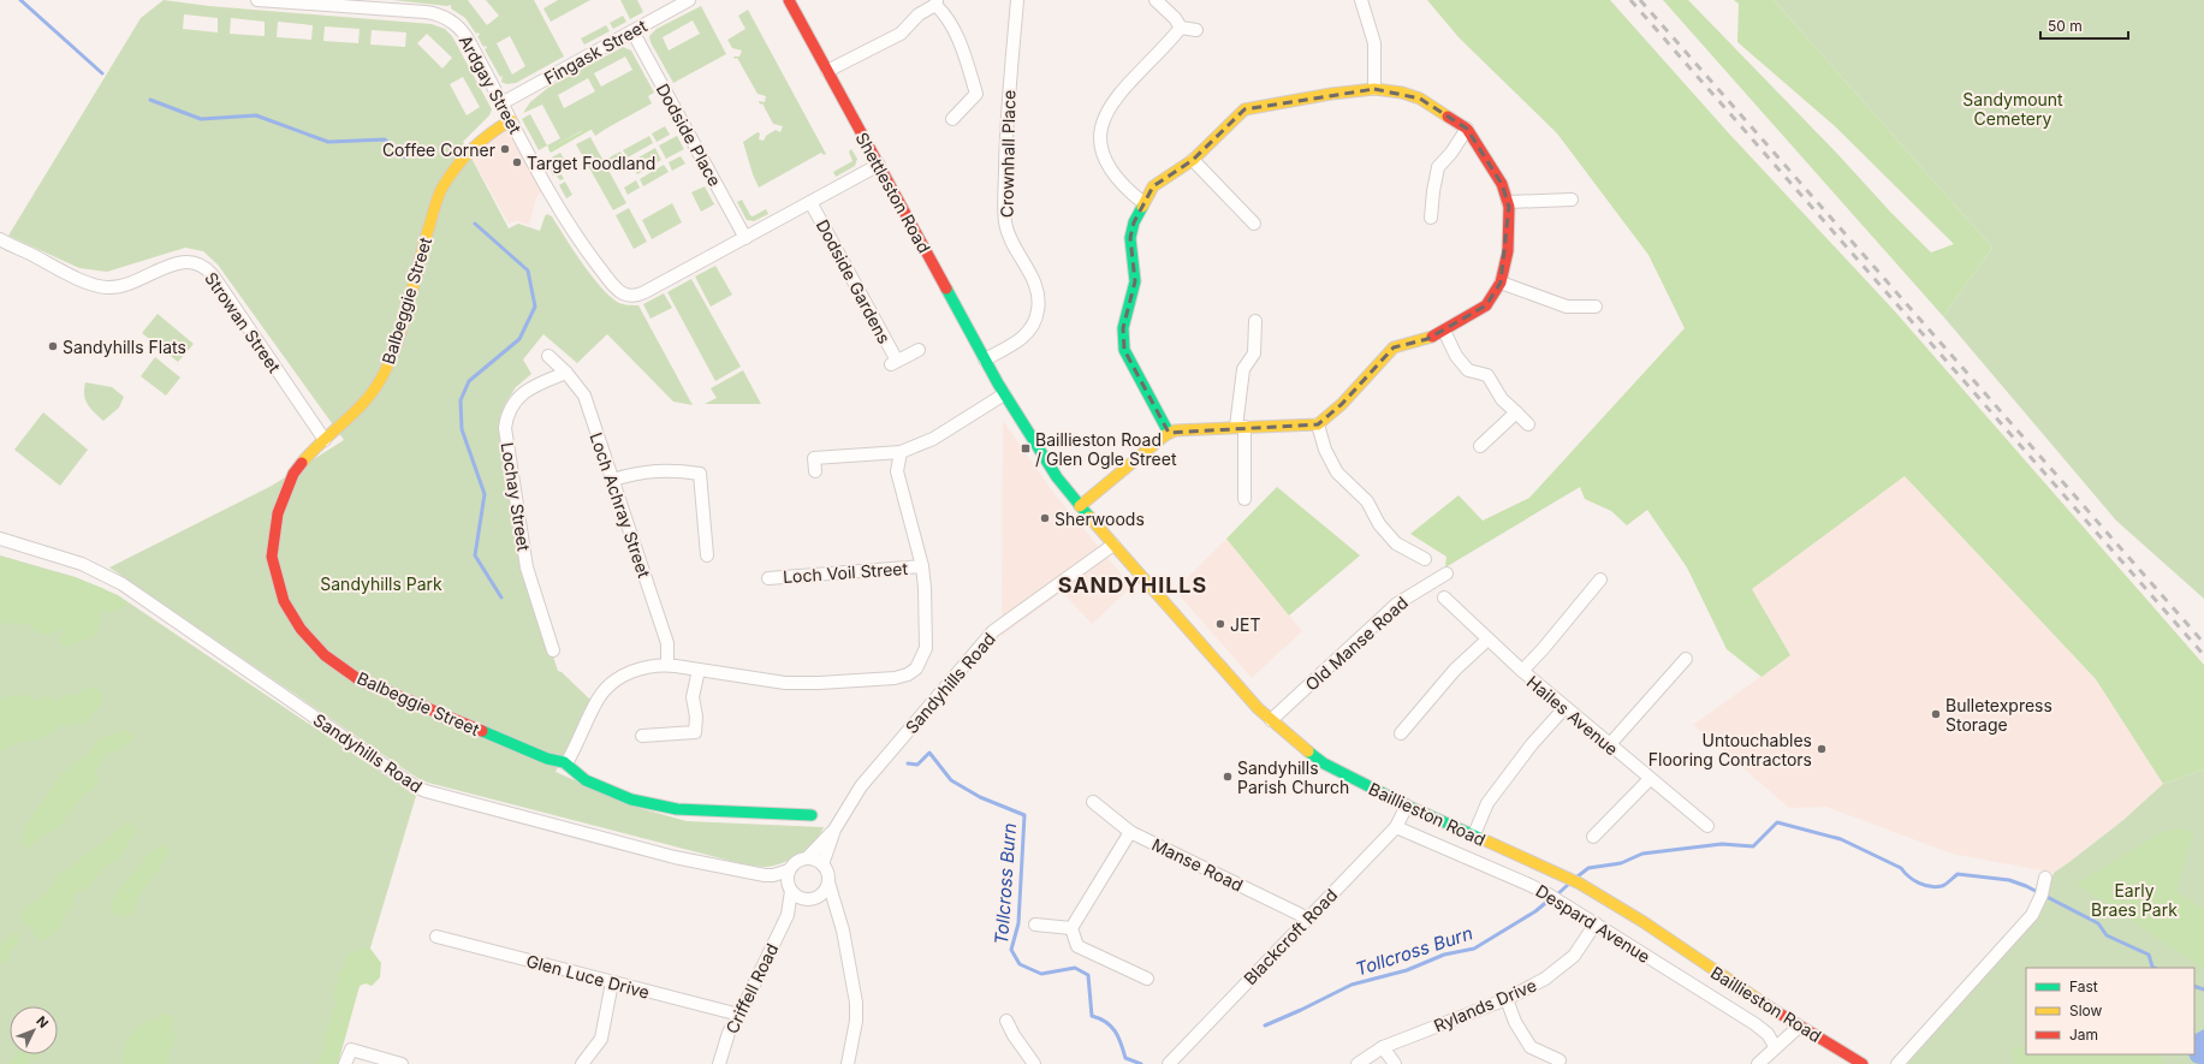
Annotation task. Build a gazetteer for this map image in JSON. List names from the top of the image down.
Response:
{
  "streets": {
    "street": [
      "Fingask Street",
      "Ardgay Street",
      "Dodside Place",
      "Crownhall Place",
      "Shettleston Road",
      "Dodside Gardens",
      "Balbeggie Street",
      "Strowan Street",
      "Lochay Street",
      "Loch Achray Street",
      "Loch Voil Street",
      "Old Manse Road",
      "Sandyhills Road",
      "Hailes Avenue",
      "Baillieston Road",
      "Manse Road",
      "Despard Avenue",
      "Blackcroft Road",
      "Glen Luce Drive",
      "Criffell Road",
      "Rylands Drive"
    ]
  },
  "crossings": [
    ["Fingask Street", "Ardgay Street"],
    ["Fingask Street", "Dodside Place"],
    ["Ardgay Street", "Dodside Place"],
    ["Ardgay Street", "Shettleston Road"],
    ["Ardgay Street", "Dodside Gardens"],
    ["Ardgay Street", "Balbeggie Street"],
    ["Crownhall Place", "Shettleston Road"],
    ["Shettleston Road", "Baillieston Road"],
    ["Balbeggie Street", "Strowan Street"],
    ["Lochay Street", "Loch Achray Street"],
    ["Old Manse Road", "Baillieston Road"],
    ["Sandyhills Road", "Baillieston Road"],
    ["Sandyhills Road", "Criffell Road"],
    ["Baillieston Road", "Blackcroft Road"],
    ["Manse Road", "Blackcroft Road"],
    ["Despard Avenue", "Blackcroft Road"],
    ["Despard Avenue", "Rylands Drive"],
    ["Glen Luce Drive", "Criffell Road"]
  ],
  "districts": ["SANDYHILLS"],
  "water": ["Tollcross Burn"],
  "parks": ["Sandymount Cemetery", "Sandyhills Park", "Early Braes Park"],
  "places": {
    "other": [
      "Coffee Corner",
      "Target Foodland",
      "Sandyhills Flats",
      "Sherwoods",
      "JET",
      "Bulletexpress Storage",
      "Untouchables Flooring Contractors",
      "Sandyhills Parish Church"
    ],
    "transit": ["Baillieston Road / Glen Ogle Street"]
  },
  "legend": ["Fast", "Slow", "Jam"],
  "scale_bar": "50 m",
  "north": "top right"
}
